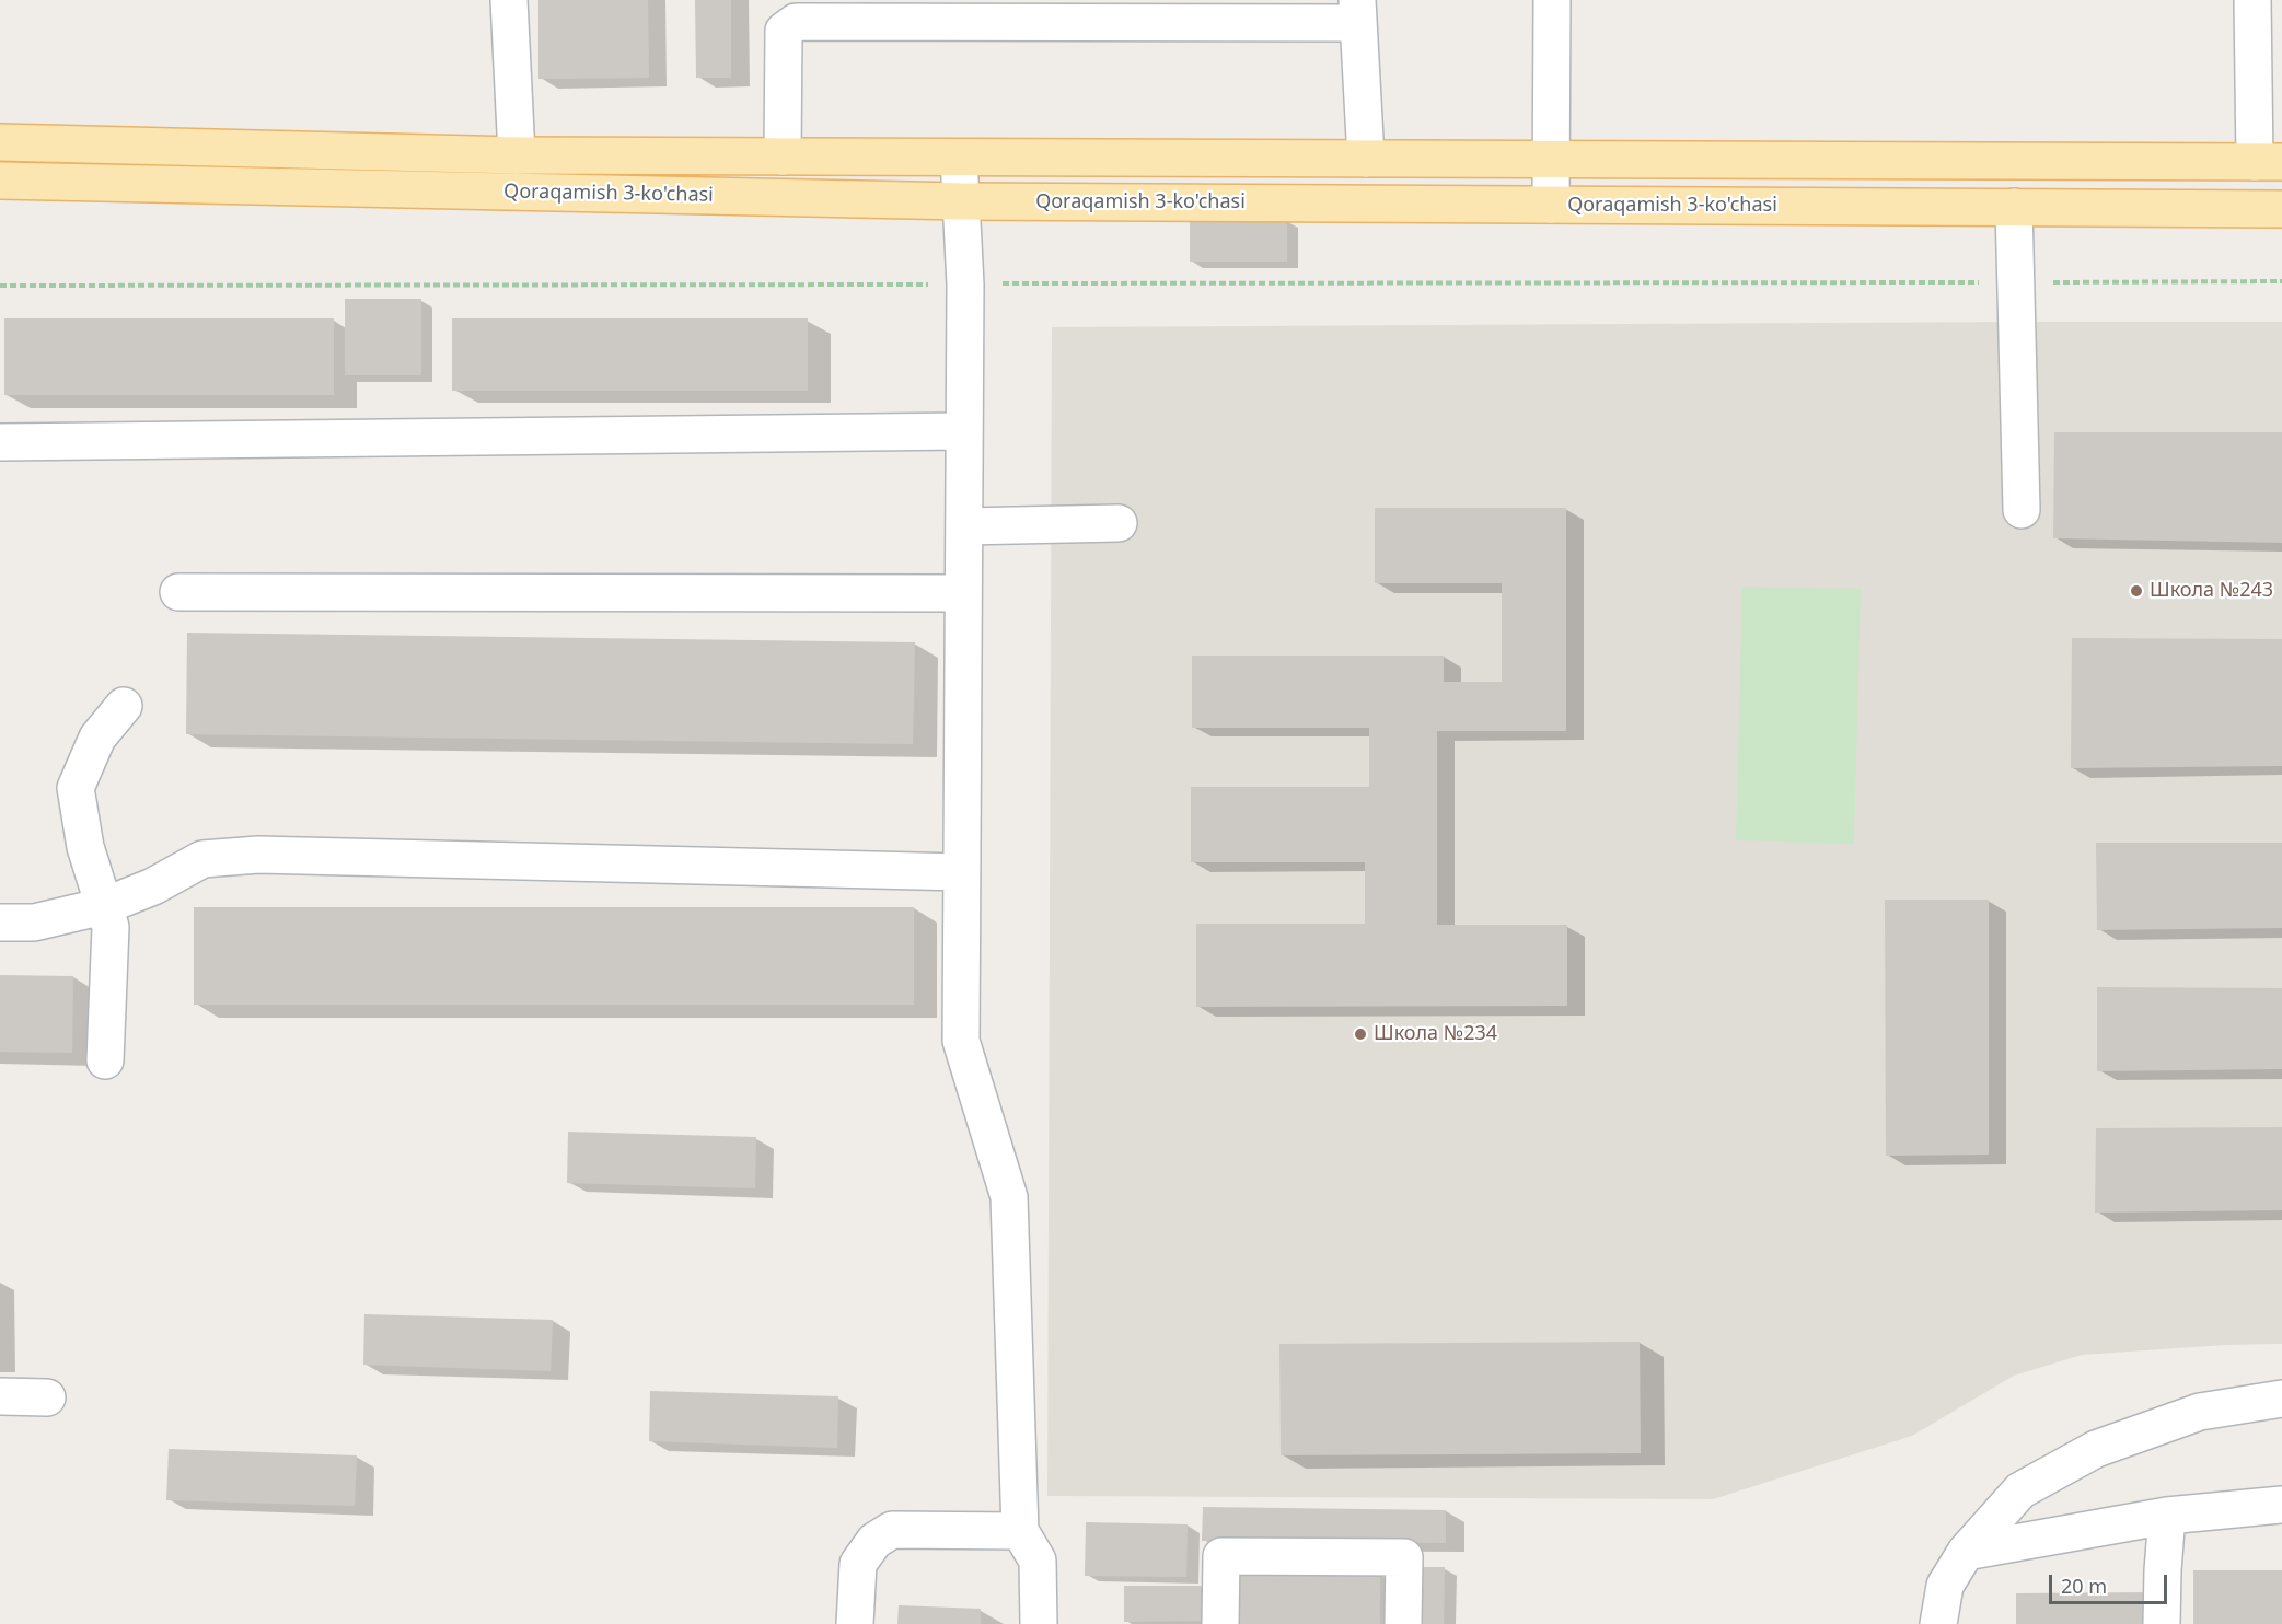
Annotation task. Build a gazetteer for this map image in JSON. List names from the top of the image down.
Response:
{
  "streets": {
    "main road": ["Qoraqamish 3-ko'chasi"]
  },
  "places": ["Школа №243", "Школа №234"],
  "scale_bar": "20 m"
}
